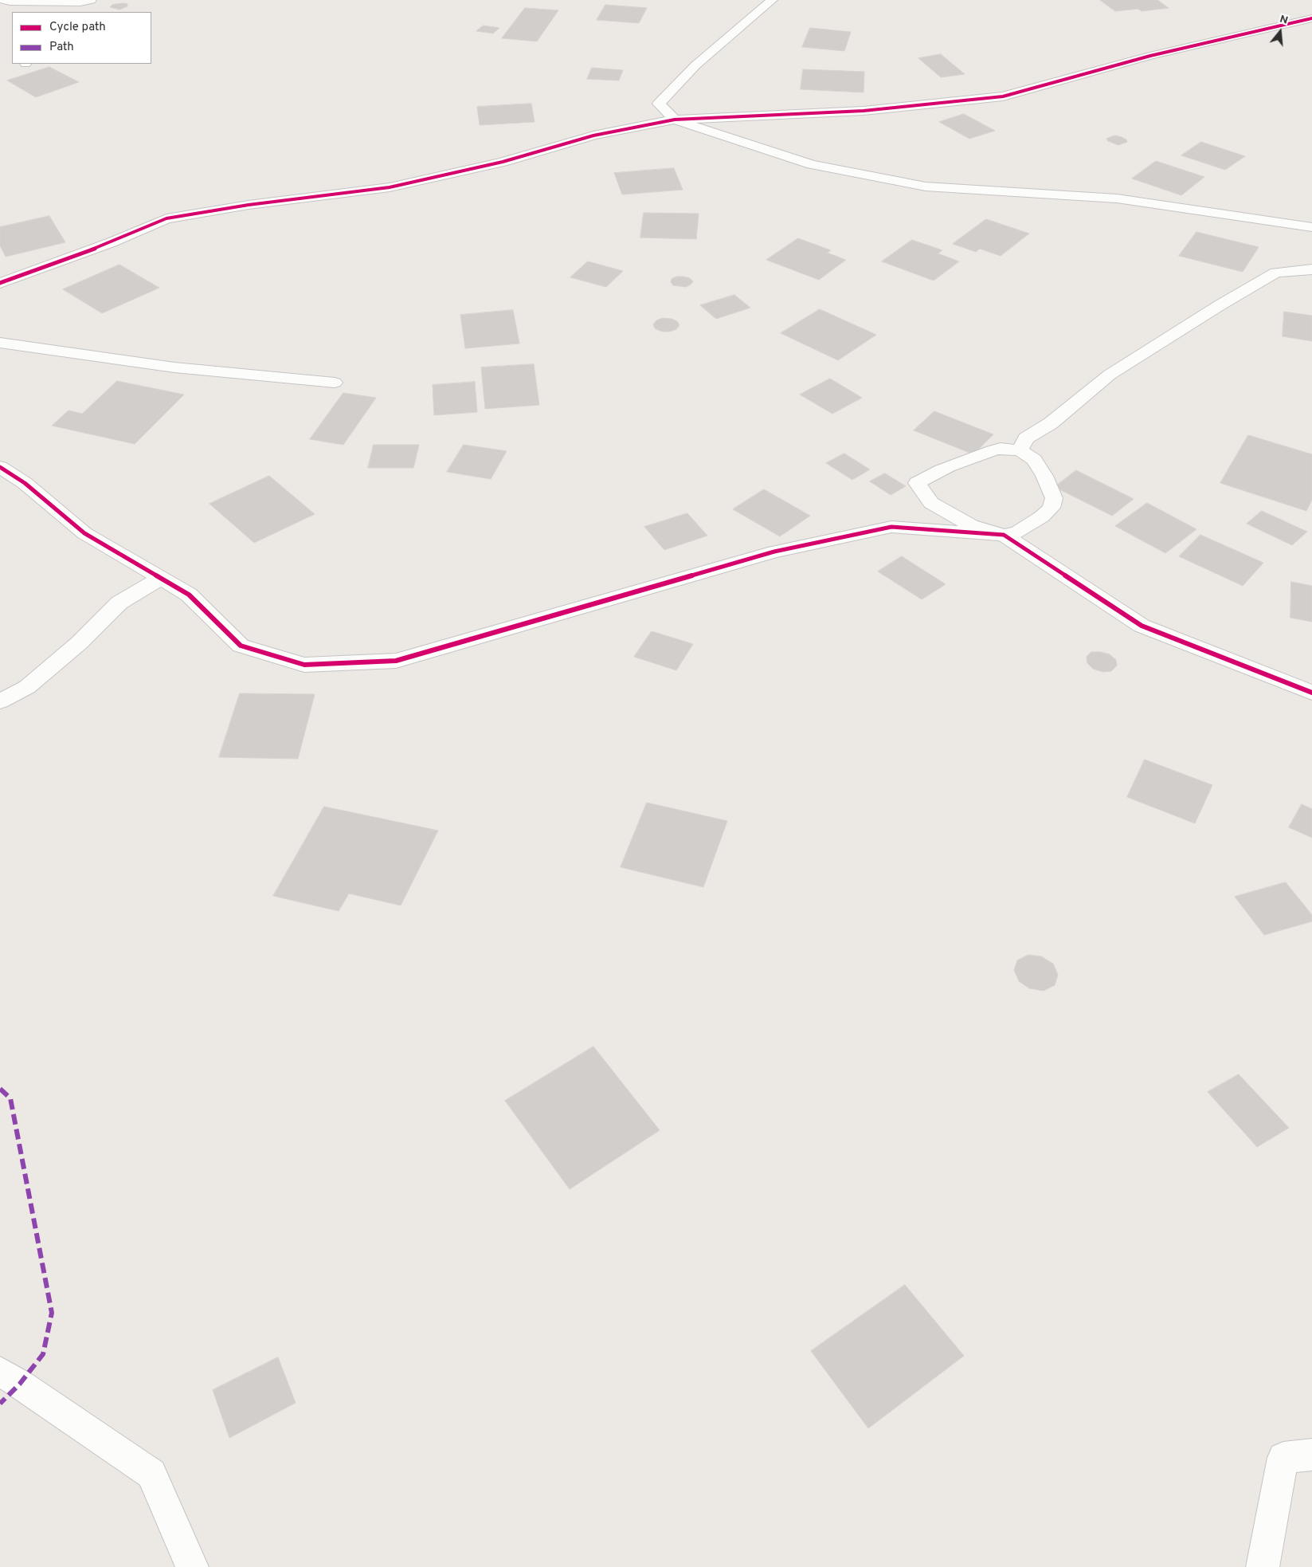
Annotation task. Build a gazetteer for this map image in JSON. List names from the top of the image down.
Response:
{
  "legend": ["Cycle path", "Path"],
  "north": "top"
}
